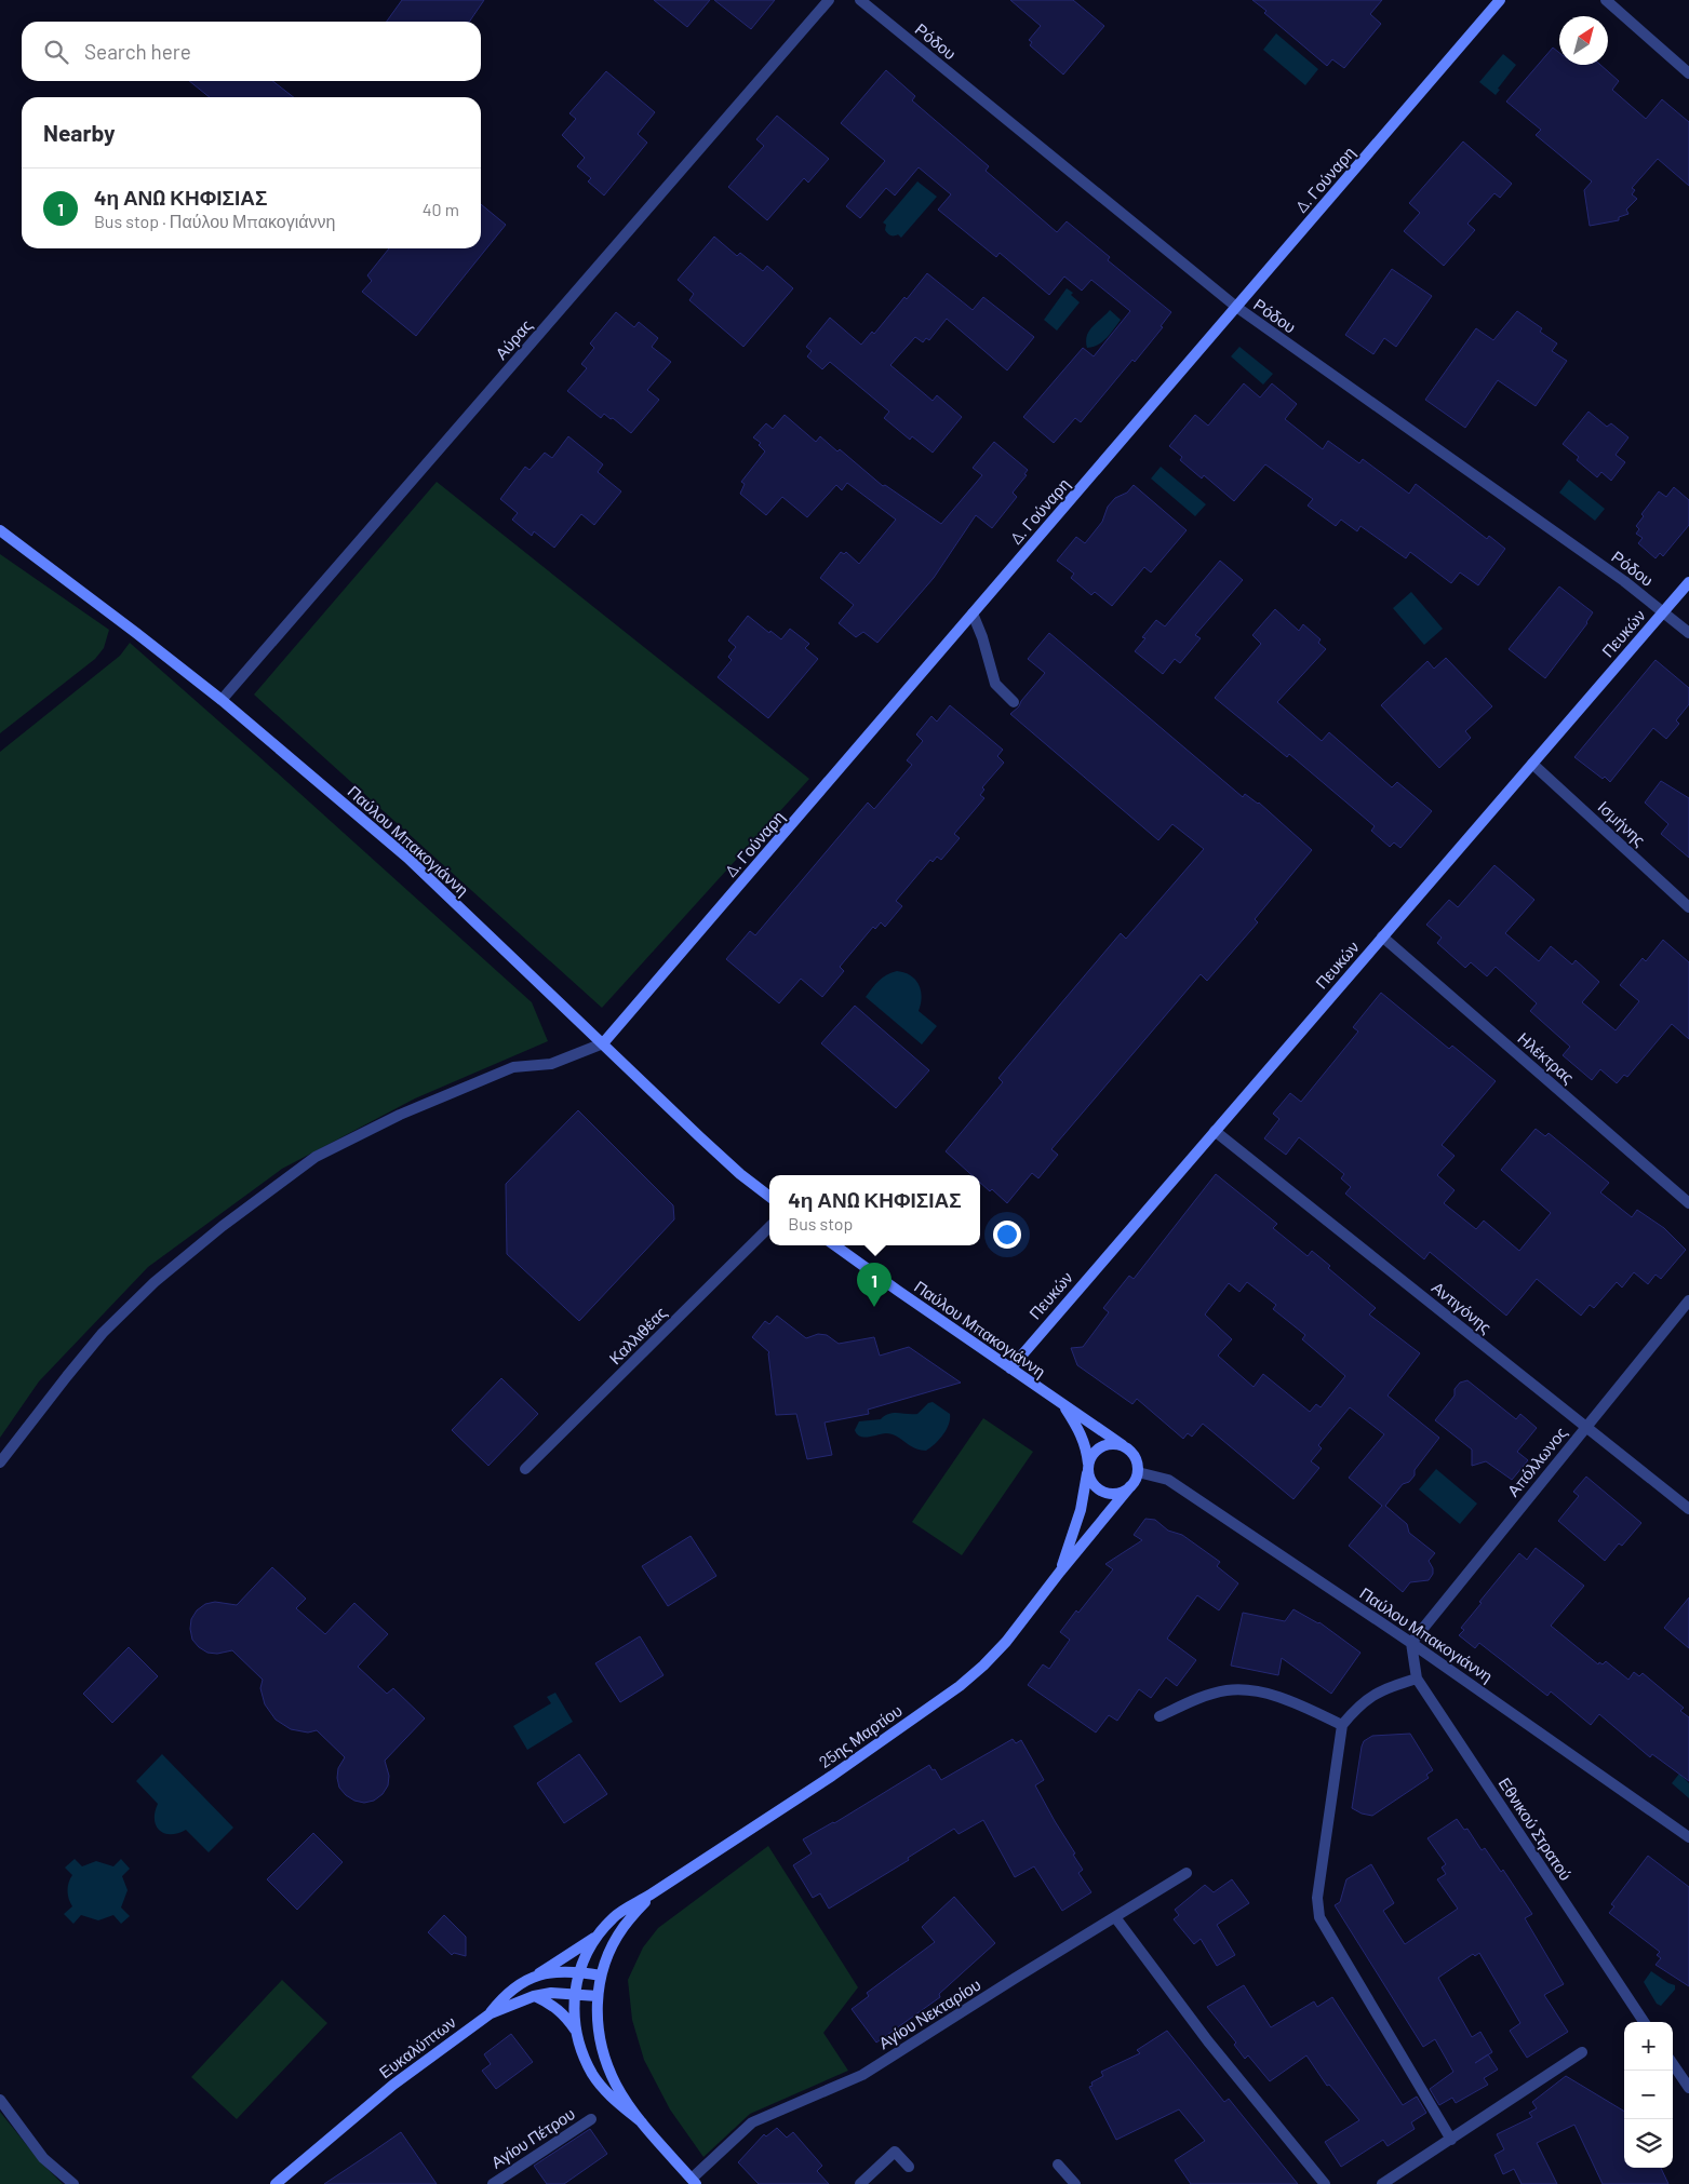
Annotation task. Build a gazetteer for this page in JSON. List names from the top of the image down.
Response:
{
  "streets": {
    "main road": [
      "Δ. Γούναρη",
      "Πευκών",
      "Παύλου Μπακογιάννη",
      "25ης Μαρτίου",
      "Ευκαλύπτων"
    ],
    "street": [
      "Ρόδου",
      "Αύρας",
      "Ισμήνης",
      "Ηλέκτρας",
      "Αντιγόνης",
      "Καλλιθέας",
      "Απόλλωνος",
      "Εθνικού Στρατού",
      "Αγίου Νεκταρίου",
      "Αγίου Πέτρου"
    ]
  },
  "crossings": [
    ["Ρόδου", "Δ. Γούναρη"],
    ["Ρόδου", "Πευκών"],
    ["Δ. Γούναρη", "Παύλου Μπακογιάννη"],
    ["Αύρας", "Παύλου Μπακογιάννη"],
    ["Πευκών", "Ισμήνης"],
    ["Πευκών", "Παύλου Μπακογιάννη"],
    ["Πευκών", "Ηλέκτρας"],
    ["Πευκών", "Αντιγόνης"],
    ["Παύλου Μπακογιάννη", "Απόλλωνος"],
    ["Παύλου Μπακογιάννη", "25ης Μαρτίου"],
    ["Παύλου Μπακογιάννη", "Εθνικού Στρατού"],
    ["Αντιγόνης", "Απόλλωνος"],
    ["Απόλλωνος", "Εθνικού Στρατού"],
    ["25ης Μαρτίου", "Αγίου Νεκταρίου"],
    ["25ης Μαρτίου", "Ευκαλύπτων"]
  ],
  "north": "top right",
  "page": {
    "search": "Search here",
    "heading": "Nearby",
    "list": [
      {
        "mark": "1",
        "name": "4η ΑΝΩ ΚΗΦΙΣΙΑΣ",
        "note": "Bus stop · Παύλου Μπακογιάννη",
        "value": "40 m"
      }
    ],
    "popup": ["4η ΑΝΩ ΚΗΦΙΣΙΑΣ", "Bus stop"],
    "pins": "1",
    "map_buttons": ["+", "−"]
  }
}
